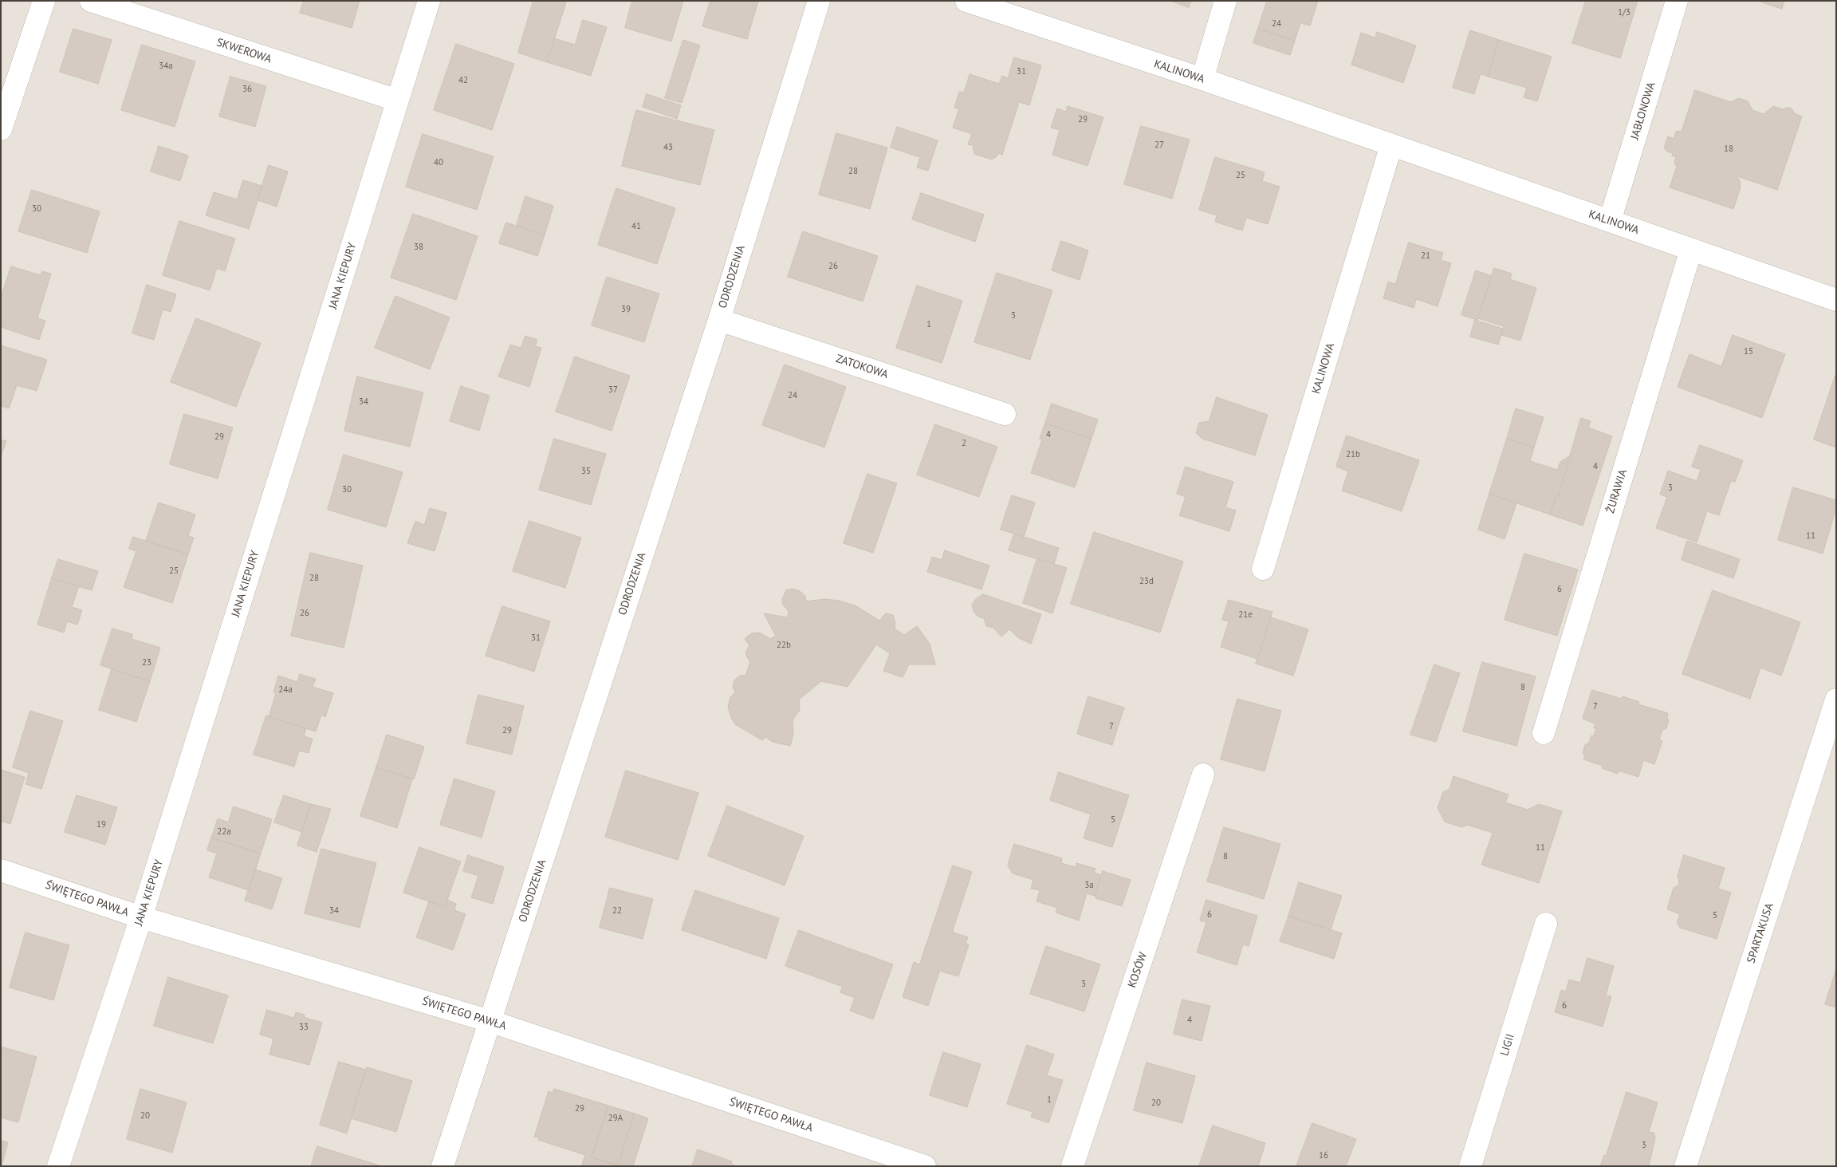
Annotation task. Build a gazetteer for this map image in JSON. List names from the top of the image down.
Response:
{
  "streets": {
    "street": [
      "SKWEROWA",
      "KALINOWA",
      "JABŁONOWA",
      "JANA KIEPURY",
      "ODRODZENIA",
      "ZATOKOWA",
      "ŻURAWIA",
      "ŚWIĘTEGO PAWŁA",
      "SPARTAKUSA",
      "KOSÓW",
      "LIGII"
    ]
  },
  "crossings": [
    ["SKWEROWA", "JANA KIEPURY"],
    ["KALINOWA", "JABŁONOWA"],
    ["KALINOWA", "ŻURAWIA"],
    ["JANA KIEPURY", "ŚWIĘTEGO PAWŁA"],
    ["ODRODZENIA", "ZATOKOWA"],
    ["ODRODZENIA", "ŚWIĘTEGO PAWŁA"]
  ],
  "house_numbers": [
    "1/3",
    "24",
    "34a",
    "31",
    "42",
    "36",
    "29",
    "27",
    "43",
    "18",
    "40",
    "28",
    "25",
    "30",
    "41",
    "38",
    "21",
    "26",
    "39",
    "3",
    "1",
    "15",
    "37",
    "24",
    "34",
    "4",
    "29",
    "2",
    "21b",
    "4",
    "35",
    "3",
    "30",
    "11",
    "25",
    "28",
    "23d",
    "6",
    "26",
    "21e",
    "31",
    "22b",
    "23",
    "8",
    "24a",
    "7",
    "7",
    "29",
    "5",
    "19",
    "22a",
    "11",
    "8",
    "3a",
    "34",
    "22",
    "6",
    "5",
    "3",
    "6",
    "4",
    "33",
    "1",
    "20",
    "29",
    "20",
    "29A",
    "3",
    "16"
  ]
}
